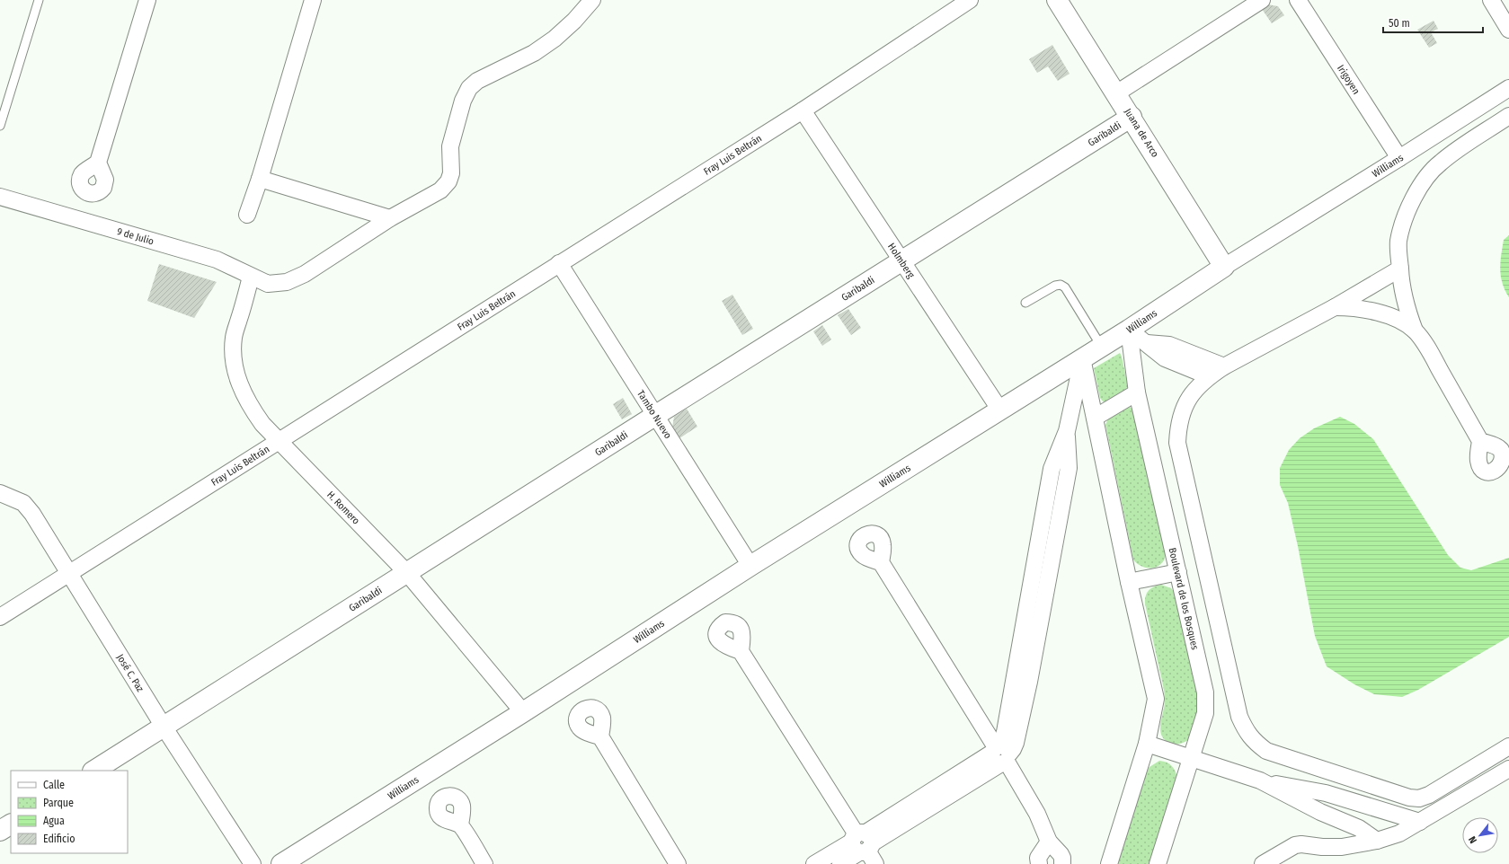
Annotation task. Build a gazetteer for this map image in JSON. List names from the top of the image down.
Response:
{
  "streets": {
    "street": [
      "Irigoyen",
      "Juana de Arco",
      "Garibaldi",
      "Fray Luis Beltrán",
      "Williams",
      "9 de Julio",
      "Holmberg",
      "Tambo Nuevo",
      "H. Romero",
      "Boulevard de los Bosques",
      "José C. Paz"
    ]
  },
  "crossings": [
    ["Irigoyen", "Williams"],
    ["Juana de Arco", "Garibaldi"],
    ["Juana de Arco", "Williams"],
    ["Garibaldi", "Holmberg"],
    ["Garibaldi", "Tambo Nuevo"],
    ["Garibaldi", "H. Romero"],
    ["Garibaldi", "José C. Paz"],
    ["Fray Luis Beltrán", "Holmberg"],
    ["Fray Luis Beltrán", "Tambo Nuevo"],
    ["Fray Luis Beltrán", "H. Romero"],
    ["Fray Luis Beltrán", "José C. Paz"],
    ["Williams", "Holmberg"],
    ["Williams", "Tambo Nuevo"],
    ["Williams", "H. Romero"],
    ["Williams", "Boulevard de los Bosques"],
    ["9 de Julio", "H. Romero"]
  ],
  "legend": [
    "Calle",
    "Parque",
    "Agua",
    "Edificio"
  ],
  "scale_bar": "50 m",
  "north": "bottom left"
}
